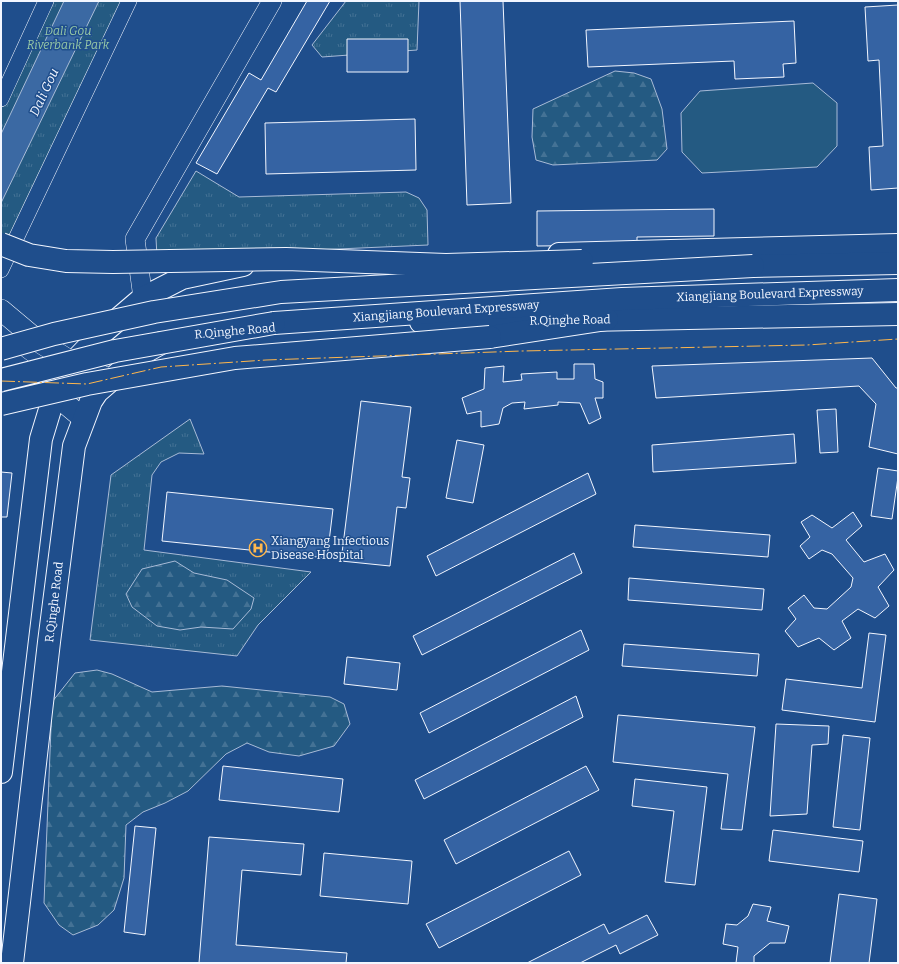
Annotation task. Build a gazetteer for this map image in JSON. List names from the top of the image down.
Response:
{
  "streets": {
    "main road": ["Xiangjiang Boulevard Expressway", "R.Qinghe Road"]
  },
  "water": ["Dali Gou"],
  "parks": ["Dali Gou Riverbank Park"],
  "places": {
    "hospital": ["Xiangyang Infectious Disease Hospital"]
  }
}
